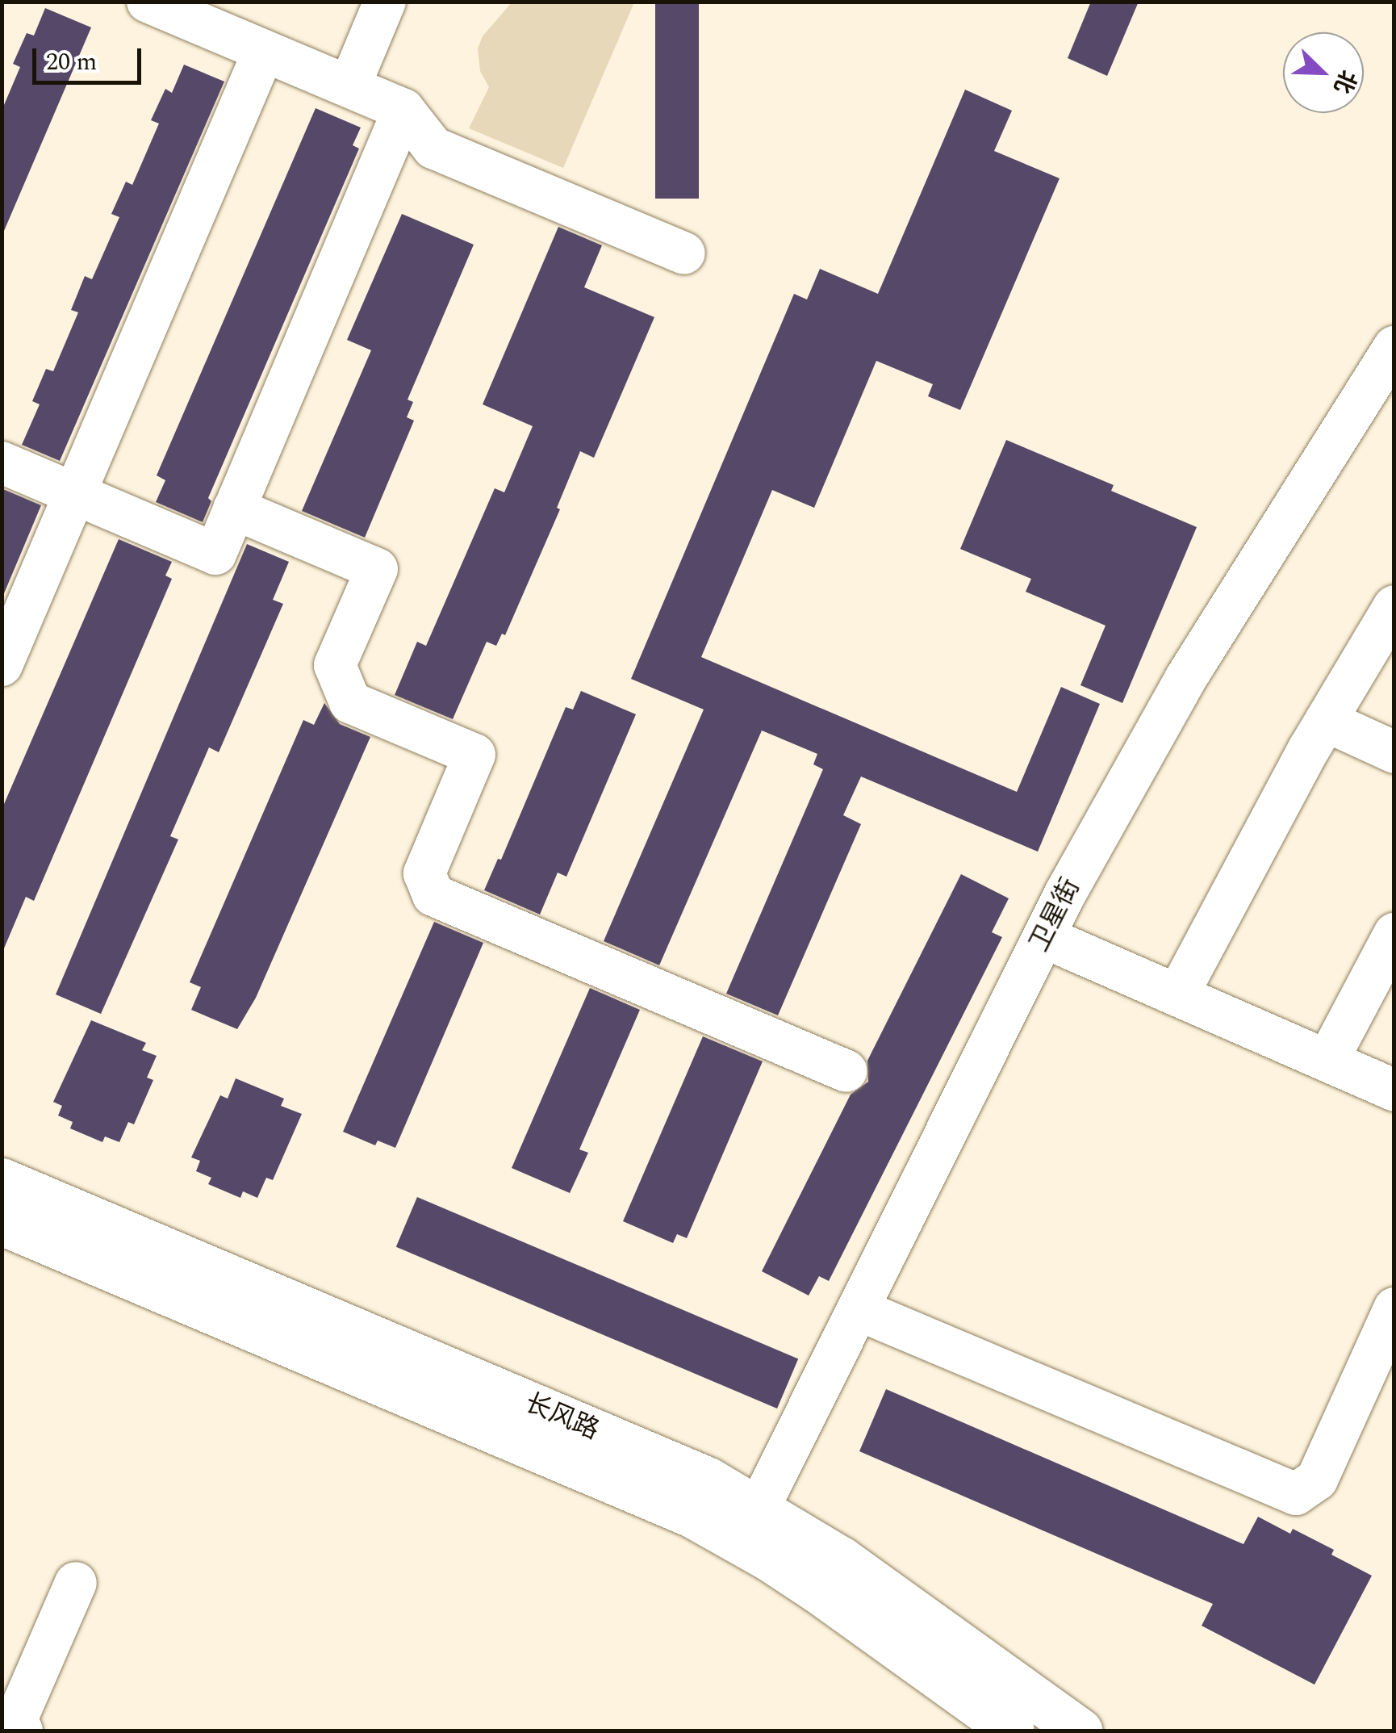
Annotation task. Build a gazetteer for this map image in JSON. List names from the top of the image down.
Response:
{
  "streets": {
    "main road": ["长风路"],
    "street": ["卫星街"]
  },
  "crossings": [
    ["卫星街", "长风路"]
  ],
  "scale_bar": "20 m",
  "north": "bottom right"
}
